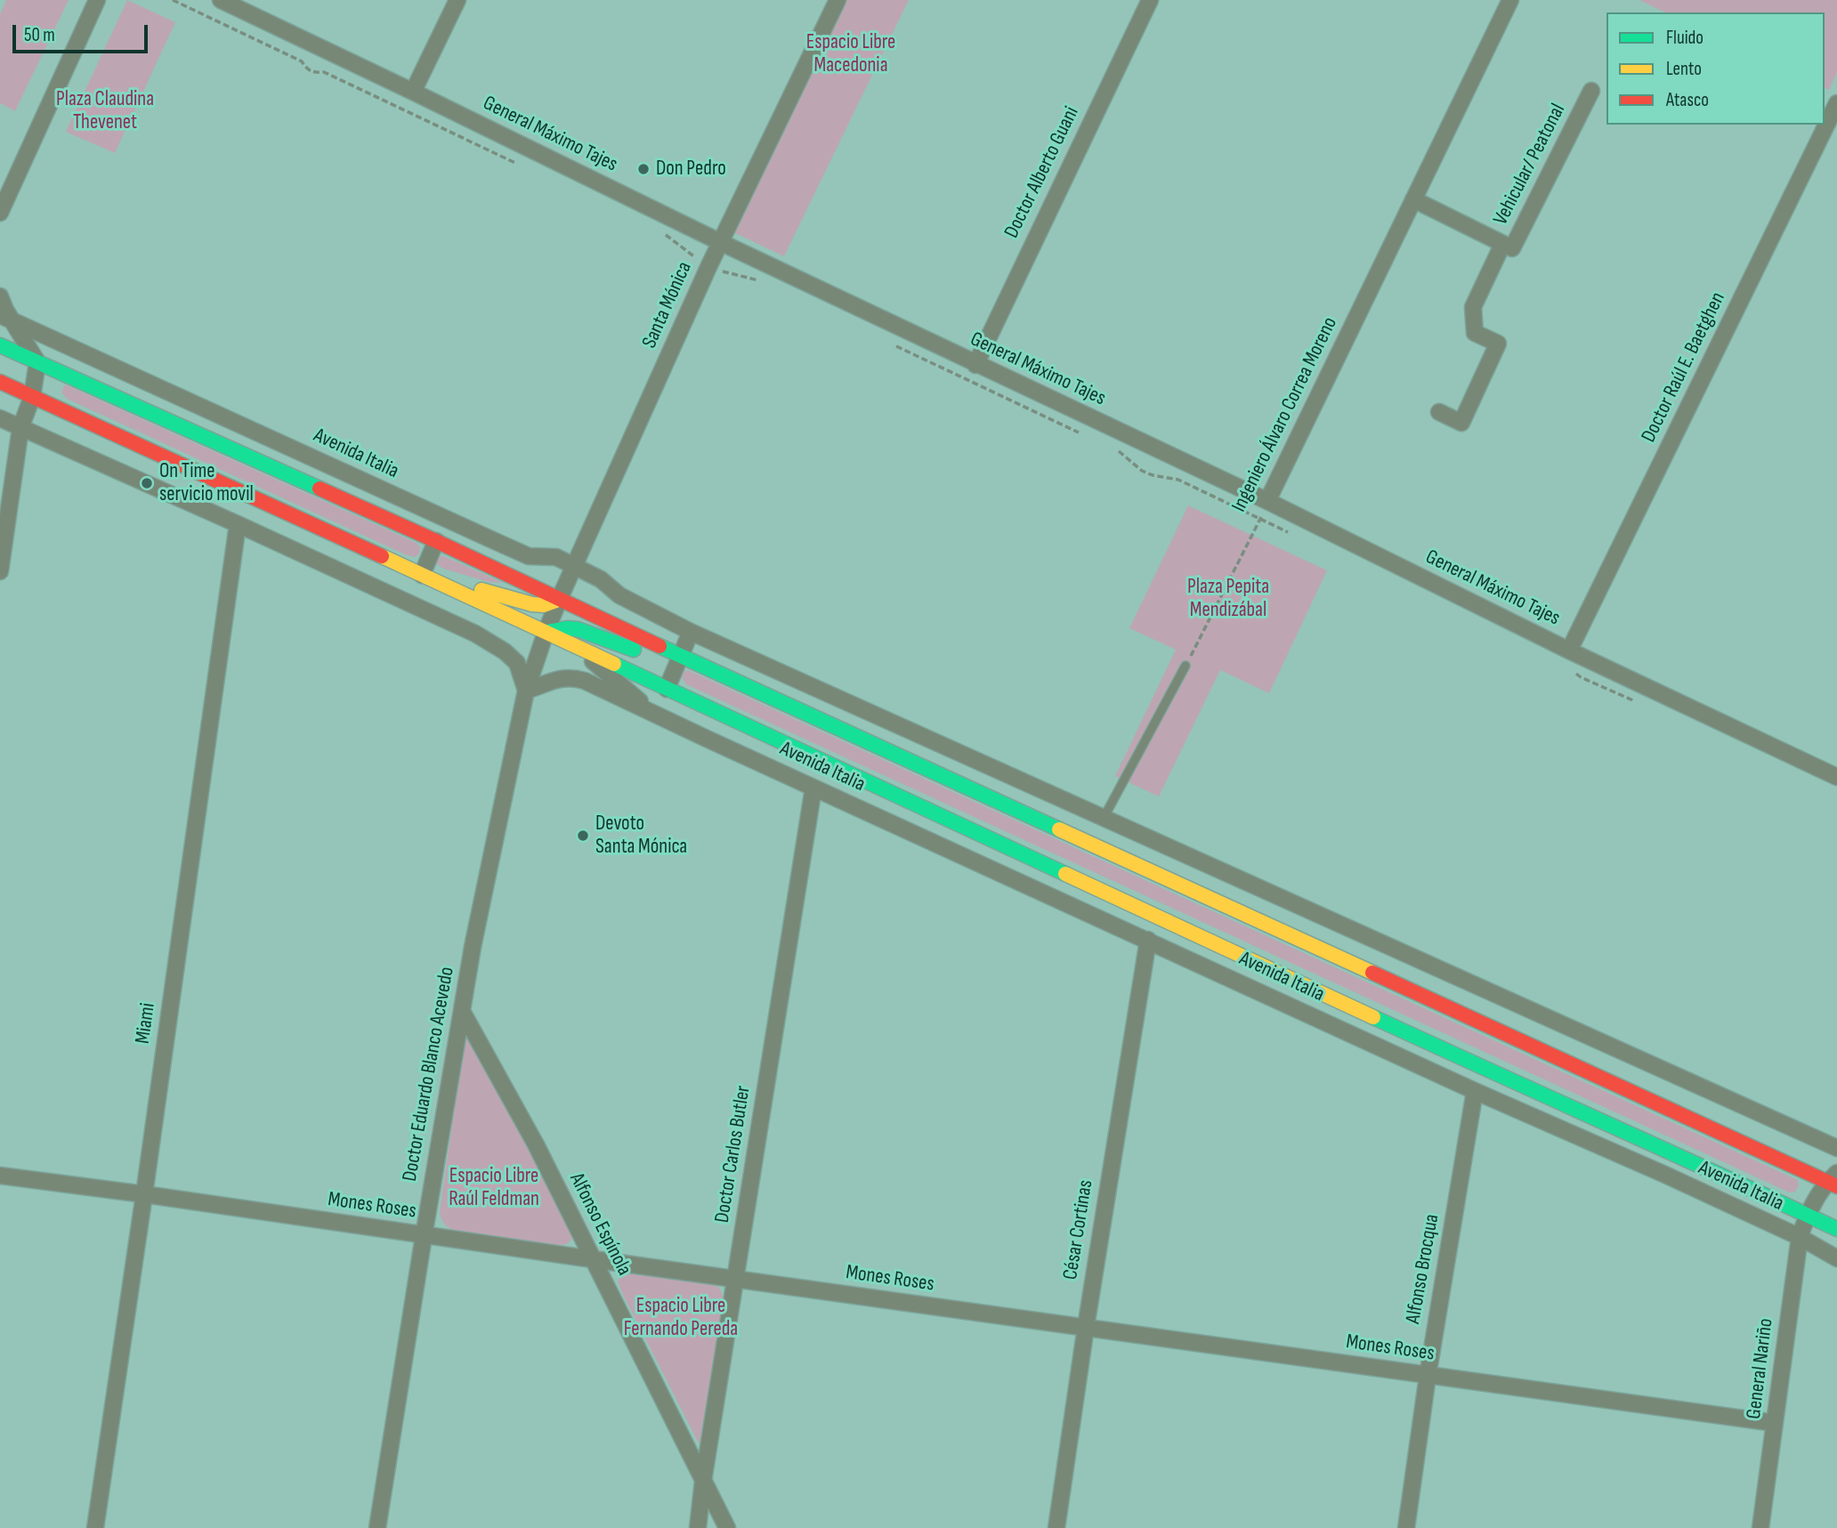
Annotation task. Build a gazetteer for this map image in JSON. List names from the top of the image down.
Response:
{
  "streets": {
    "main road": ["Avenida Italia"],
    "street": [
      "General Máximo Tajes",
      "Vehicular/ Peatonal",
      "Doctor Alberto Guani",
      "Santa Mónica",
      "Doctor Raúl E. Baetghen",
      "Ingeniero Álvaro Correa Moreno",
      "Miami",
      "Doctor Eduardo Blanco Acevedo",
      "Doctor Carlos Butler",
      "Mones Roses",
      "Alfonso Espínola",
      "César Cortinas",
      "Alfonso Brocqua",
      "General Nariño"
    ]
  },
  "crossings": [
    ["General Máximo Tajes", "Doctor Alberto Guani"],
    ["General Máximo Tajes", "Santa Mónica"],
    ["General Máximo Tajes", "Doctor Raúl E. Baetghen"],
    ["General Máximo Tajes", "Ingeniero Álvaro Correa Moreno"],
    ["Vehicular/ Peatonal", "Ingeniero Álvaro Correa Moreno"],
    ["Santa Mónica", "Avenida Italia"],
    ["Santa Mónica", "Doctor Eduardo Blanco Acevedo"],
    ["Avenida Italia", "Doctor Eduardo Blanco Acevedo"],
    ["Avenida Italia", "Doctor Carlos Butler"],
    ["Avenida Italia", "César Cortinas"],
    ["Avenida Italia", "Alfonso Brocqua"],
    ["Avenida Italia", "General Nariño"],
    ["Miami", "Mones Roses"],
    ["Doctor Eduardo Blanco Acevedo", "Mones Roses"],
    ["Doctor Eduardo Blanco Acevedo", "Alfonso Espínola"],
    ["Doctor Carlos Butler", "Mones Roses"],
    ["Doctor Carlos Butler", "Alfonso Espínola"],
    ["Mones Roses", "Alfonso Espínola"],
    ["Mones Roses", "César Cortinas"],
    ["Mones Roses", "Alfonso Brocqua"],
    ["Mones Roses", "General Nariño"]
  ],
  "parks": [
    "Espacio Libre Macedonia",
    "Plaza Claudina Thevenet",
    "Plaza Pepita Mendizábal",
    "Espacio Libre Raúl Feldman",
    "Espacio Libre Fernando Pereda"
  ],
  "places": ["Don Pedro", "On Time servicio movil", "Devoto Santa Mónica"],
  "legend": ["Fluido", "Lento", "Atasco"],
  "scale_bar": "50 m"
}
